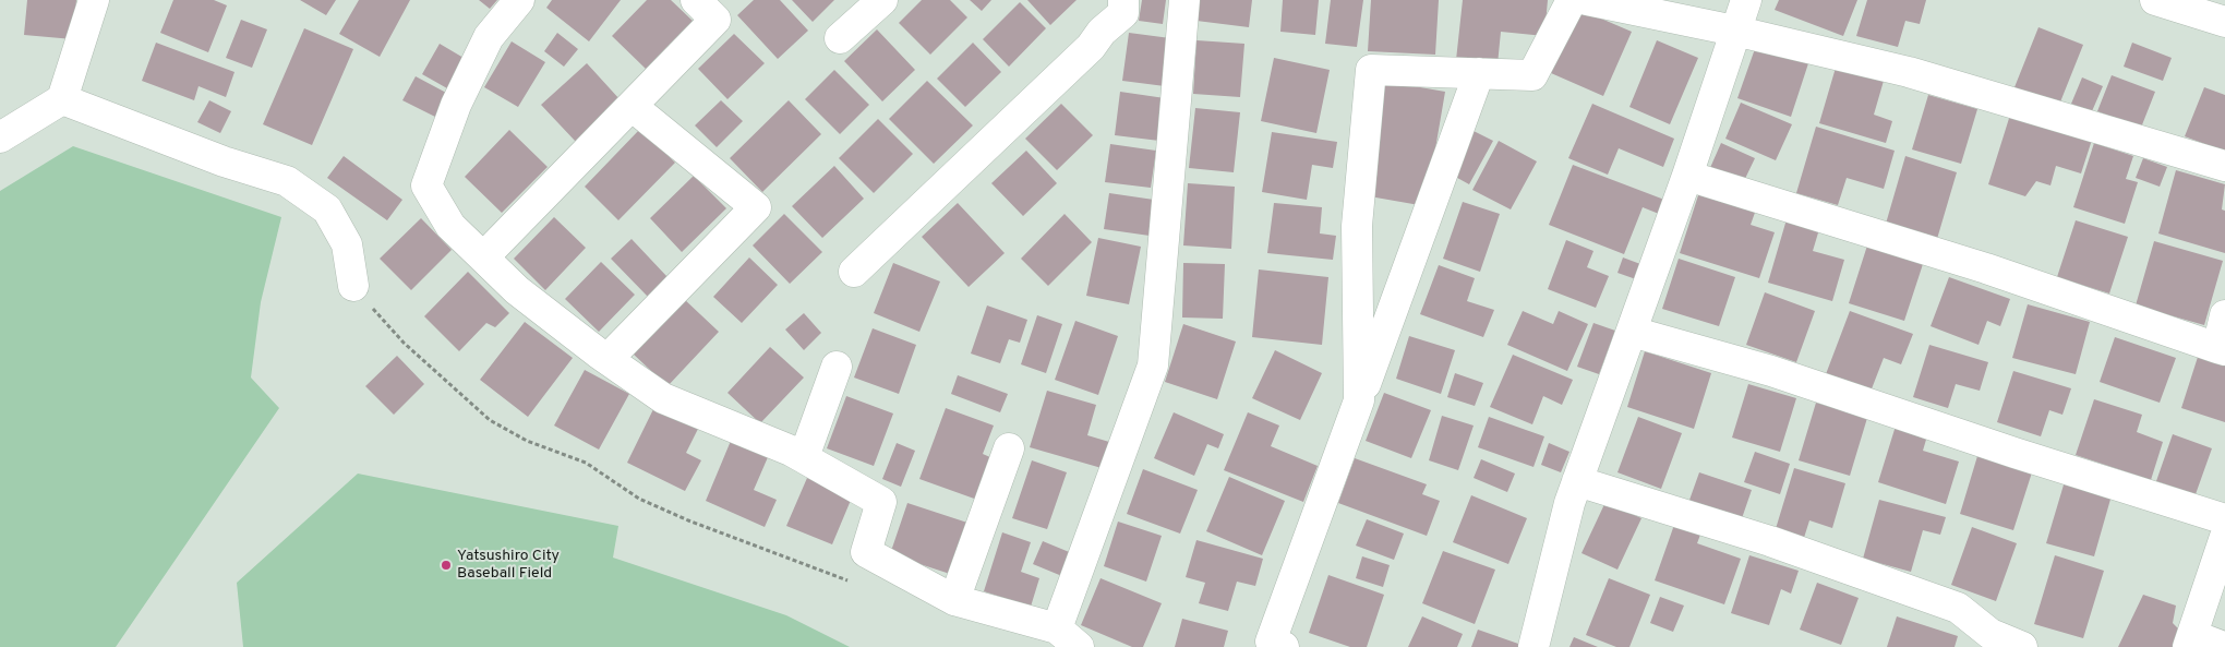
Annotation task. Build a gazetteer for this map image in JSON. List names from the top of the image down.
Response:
{
  "places": ["Yatsushiro City Baseball Field"]
}
